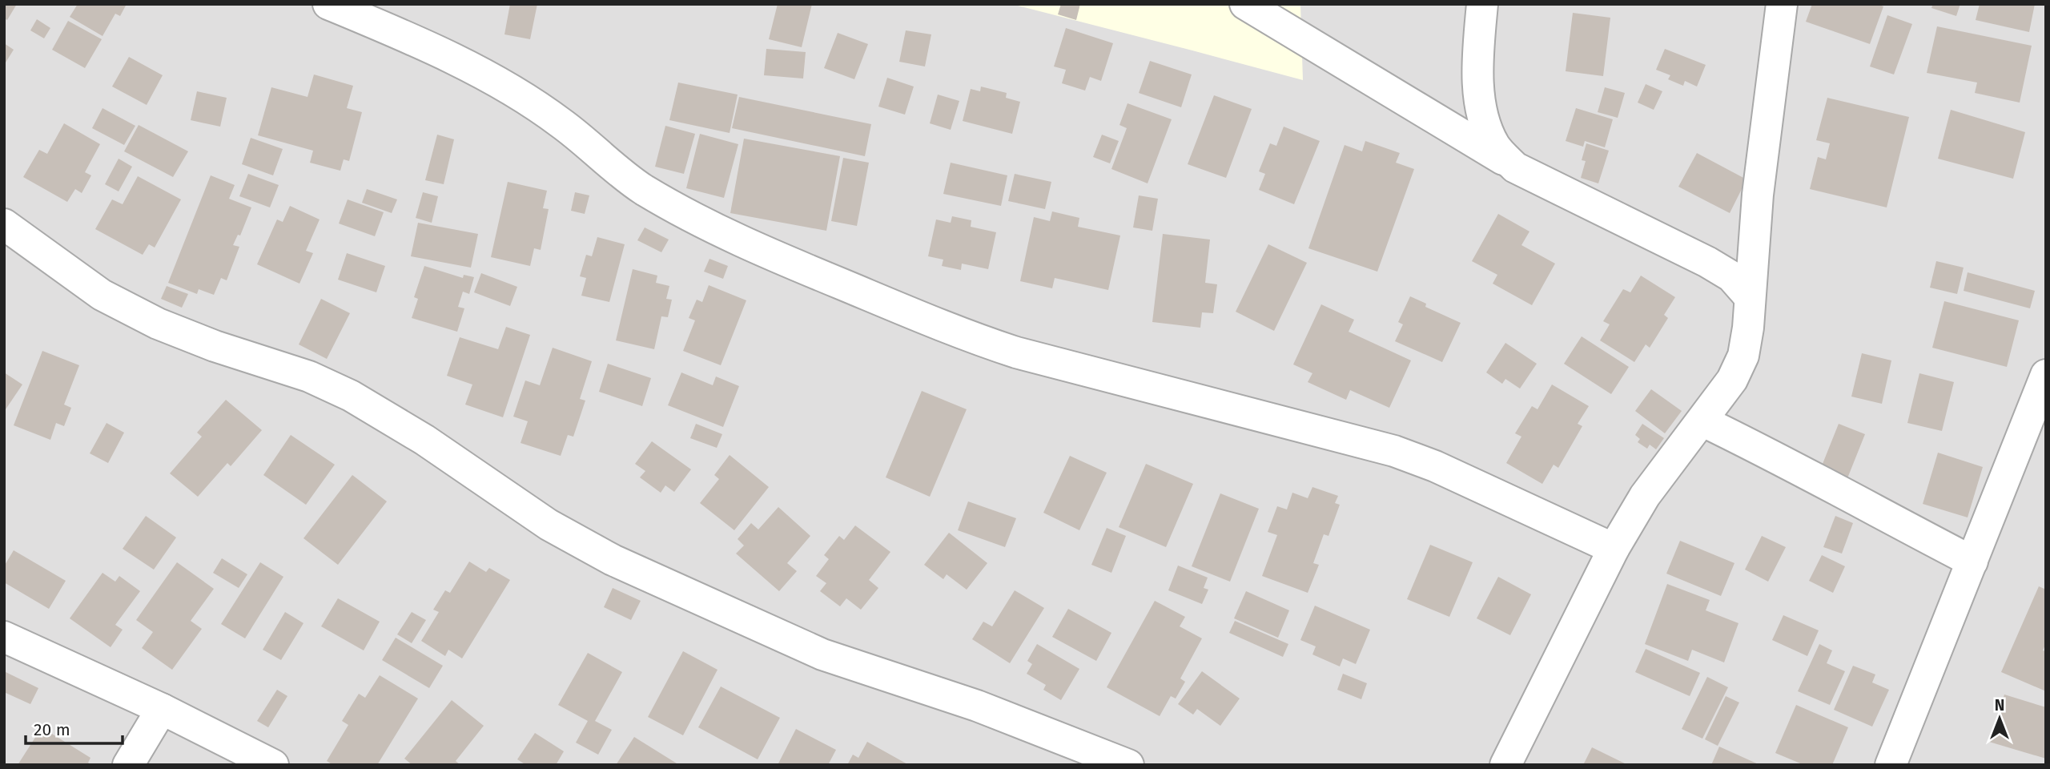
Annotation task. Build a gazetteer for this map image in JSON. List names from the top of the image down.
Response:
{
  "scale_bar": "20 m",
  "north": "top"
}
